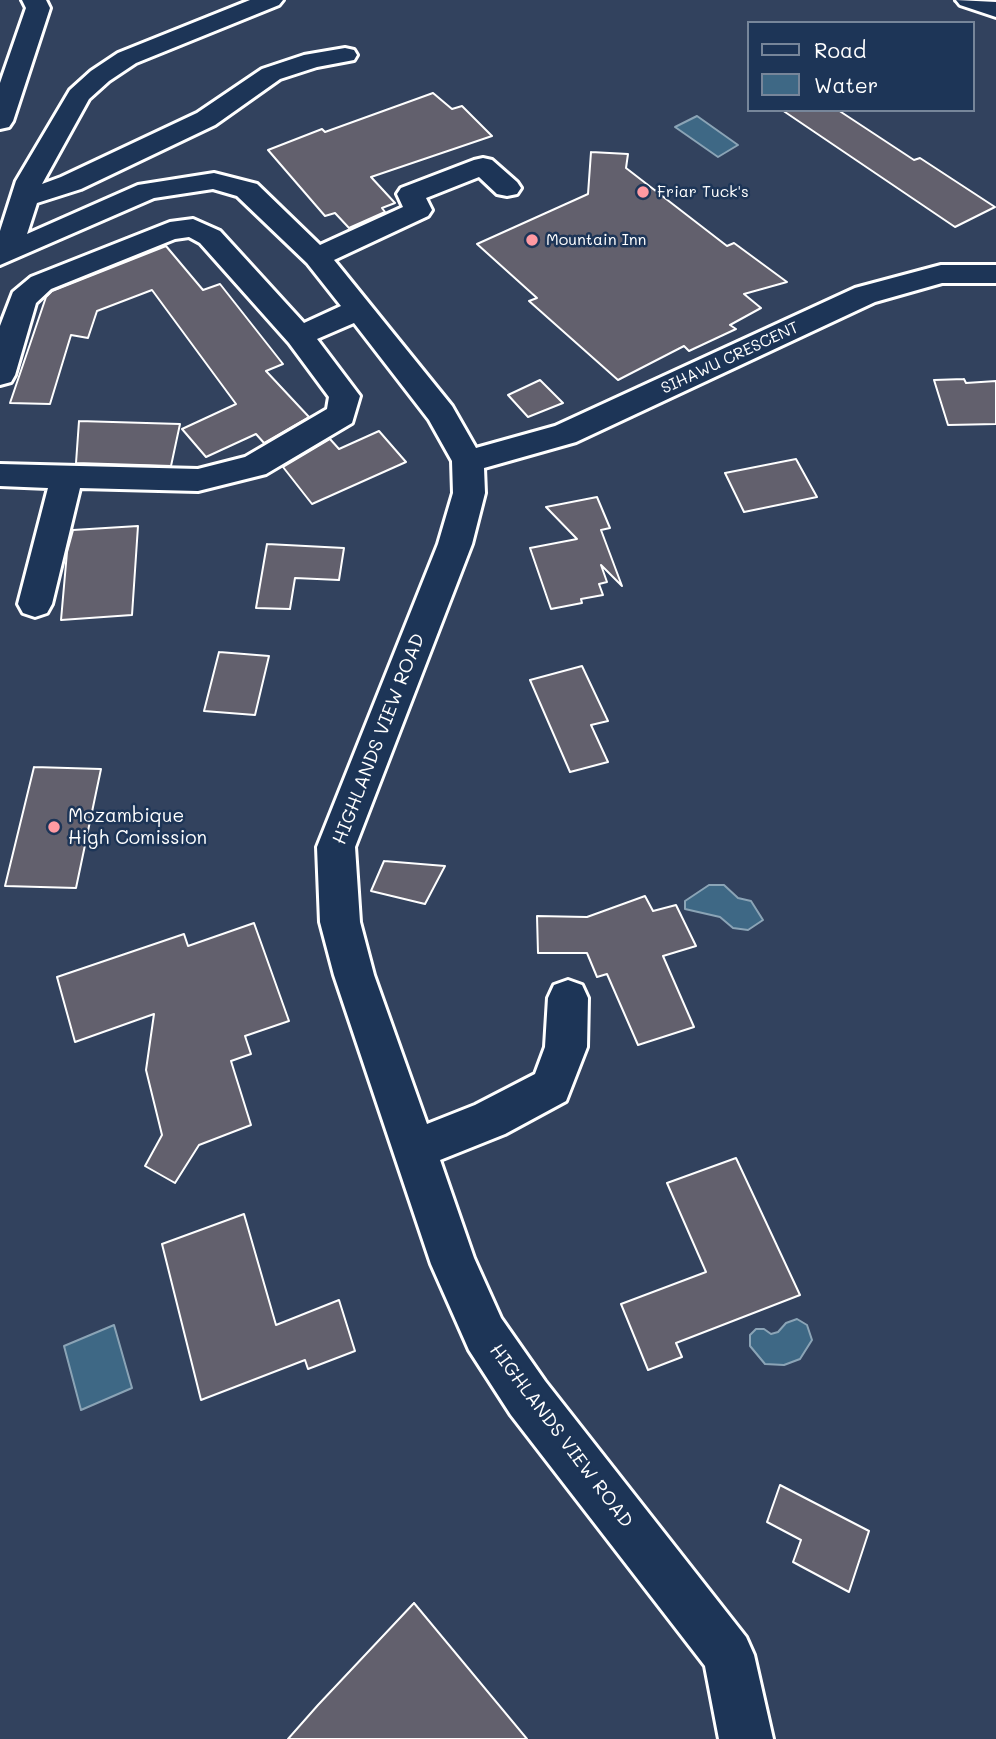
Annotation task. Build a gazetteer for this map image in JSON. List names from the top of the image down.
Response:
{
  "streets": {
    "street": ["SIHAWU CRESCENT", "HIGHLANDS VIEW ROAD"]
  },
  "crossings": [
    ["SIHAWU CRESCENT", "HIGHLANDS VIEW ROAD"]
  ],
  "places": ["Friar Tuck's", "Mountain Inn", "Mozambique High Comission"],
  "legend": ["Road", "Water"]
}
